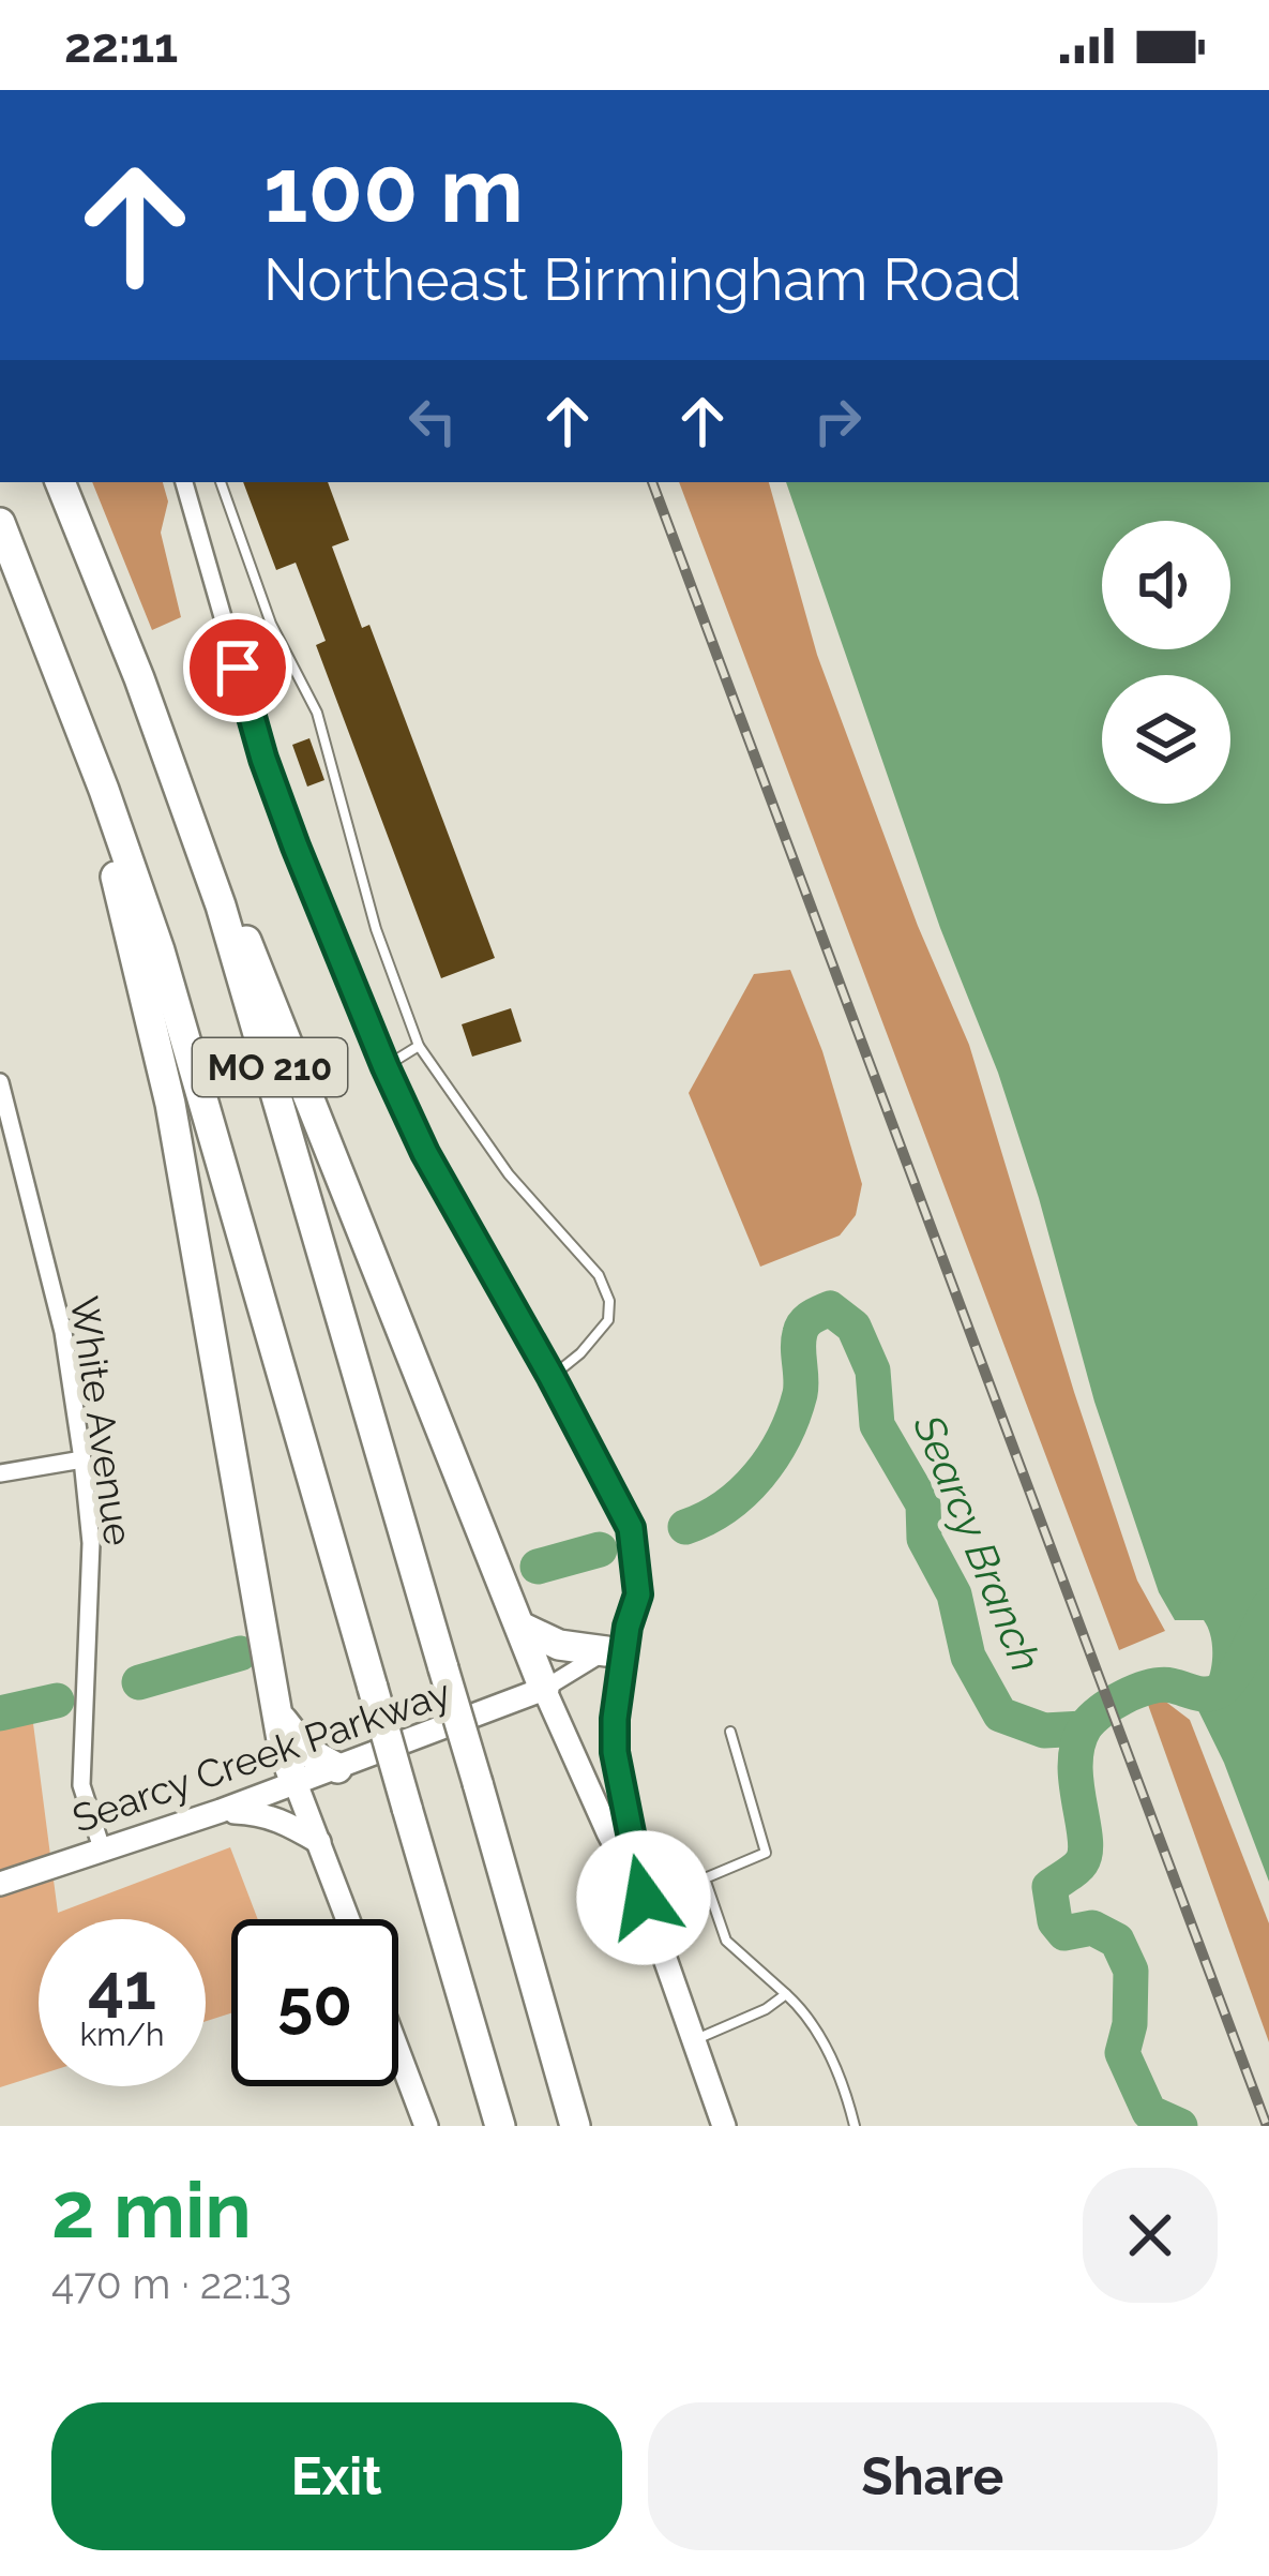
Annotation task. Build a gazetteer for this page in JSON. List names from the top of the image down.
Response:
{
  "streets": {
    "highway": ["MO 210"],
    "main road": ["Searcy Creek Parkway"],
    "street": ["White Avenue"]
  },
  "crossings": [
    ["White Avenue", "Searcy Creek Parkway"]
  ],
  "water": ["Searcy Branch"],
  "page": {
    "status": "22:11",
    "turn": ["100 m", "Northeast Birmingham Road"],
    "speed": "41 km/h",
    "limit": "50",
    "heading": ["2 min", "470 m · 22:13"],
    "buttons": ["Exit", "Share"]
  }
}
